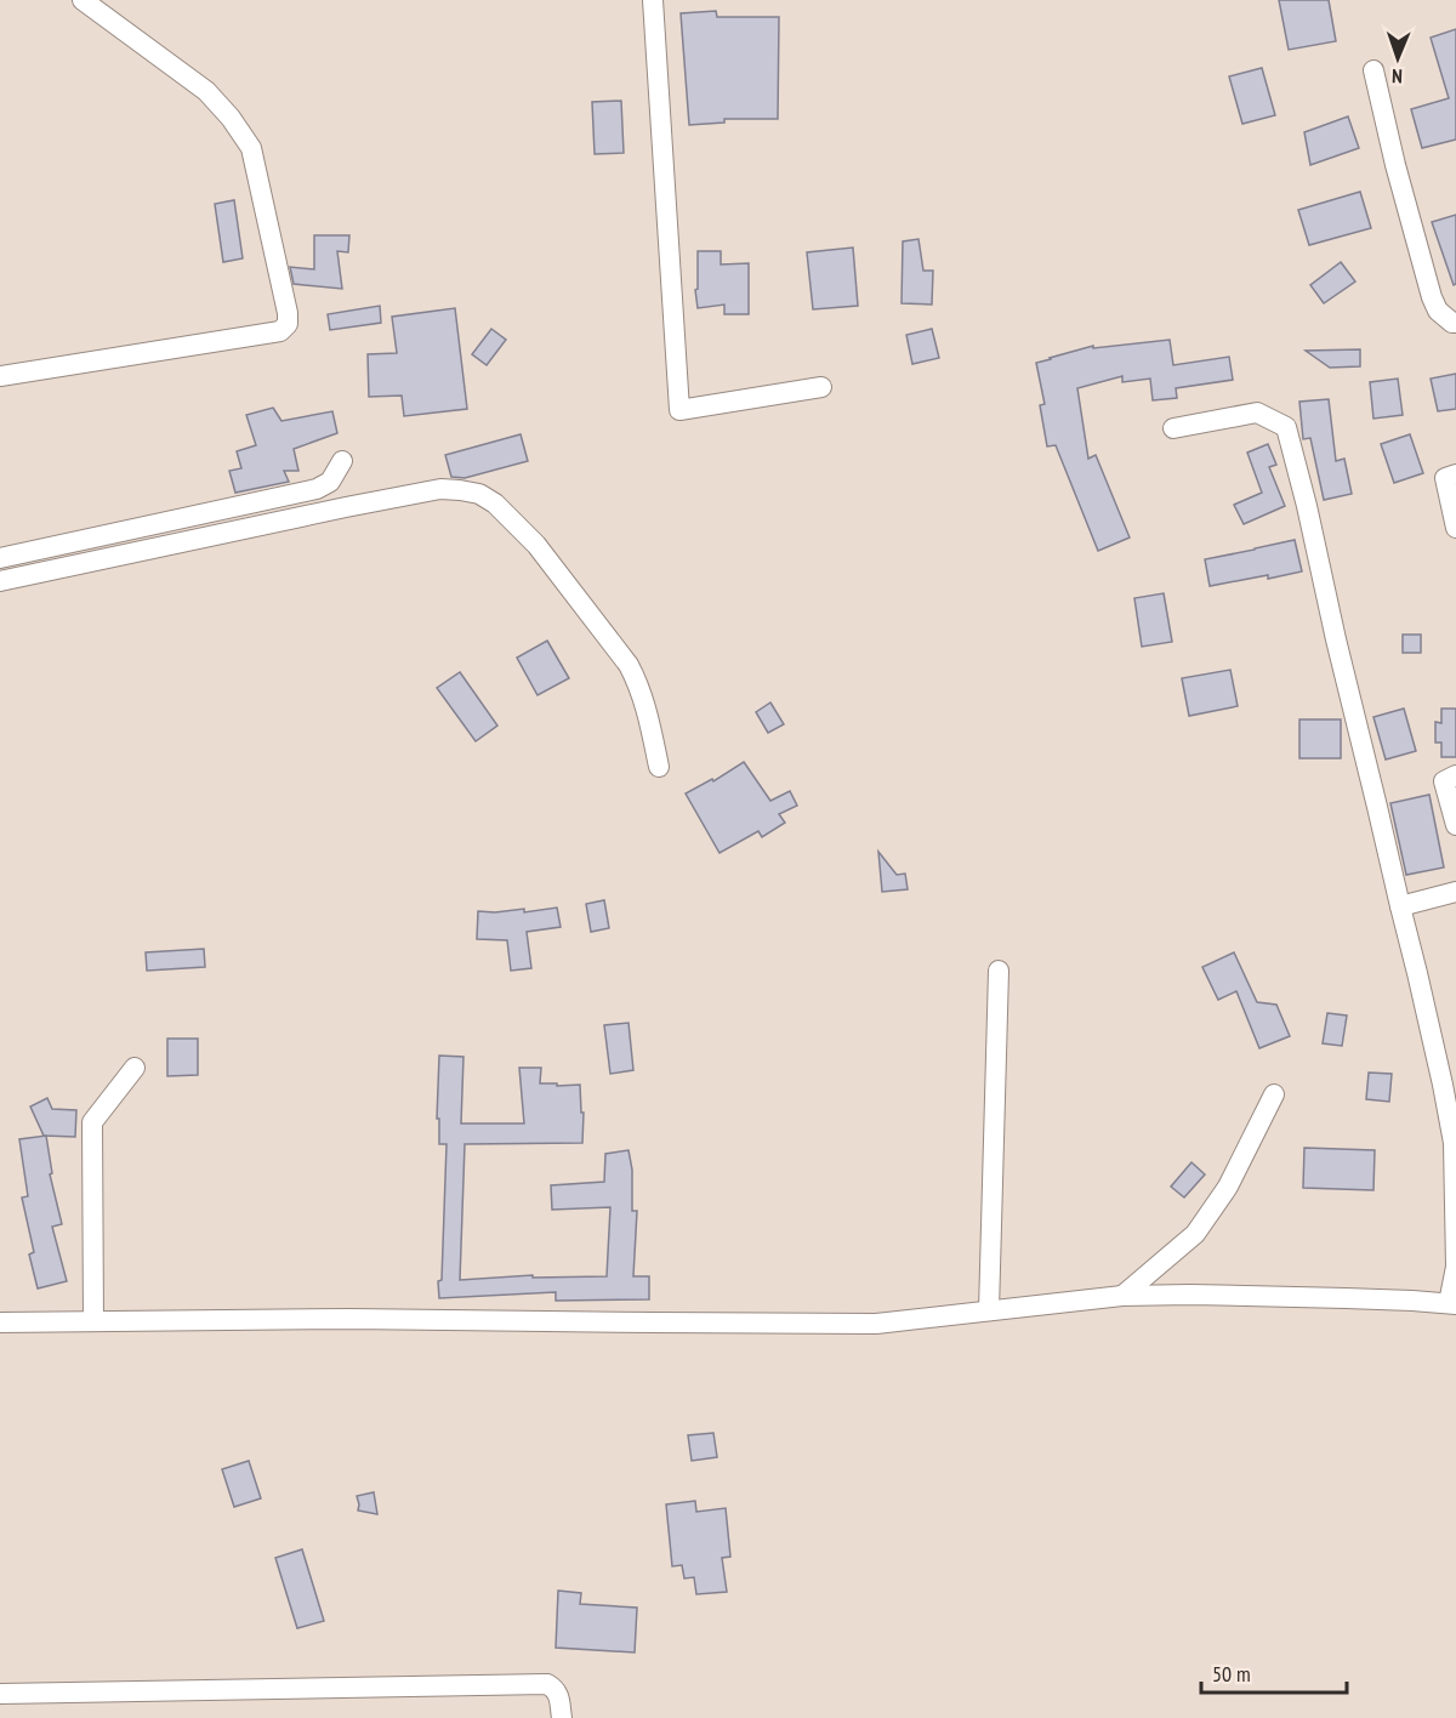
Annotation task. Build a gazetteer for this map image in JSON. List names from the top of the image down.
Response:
{
  "scale_bar": "50 m",
  "north": "bottom"
}
